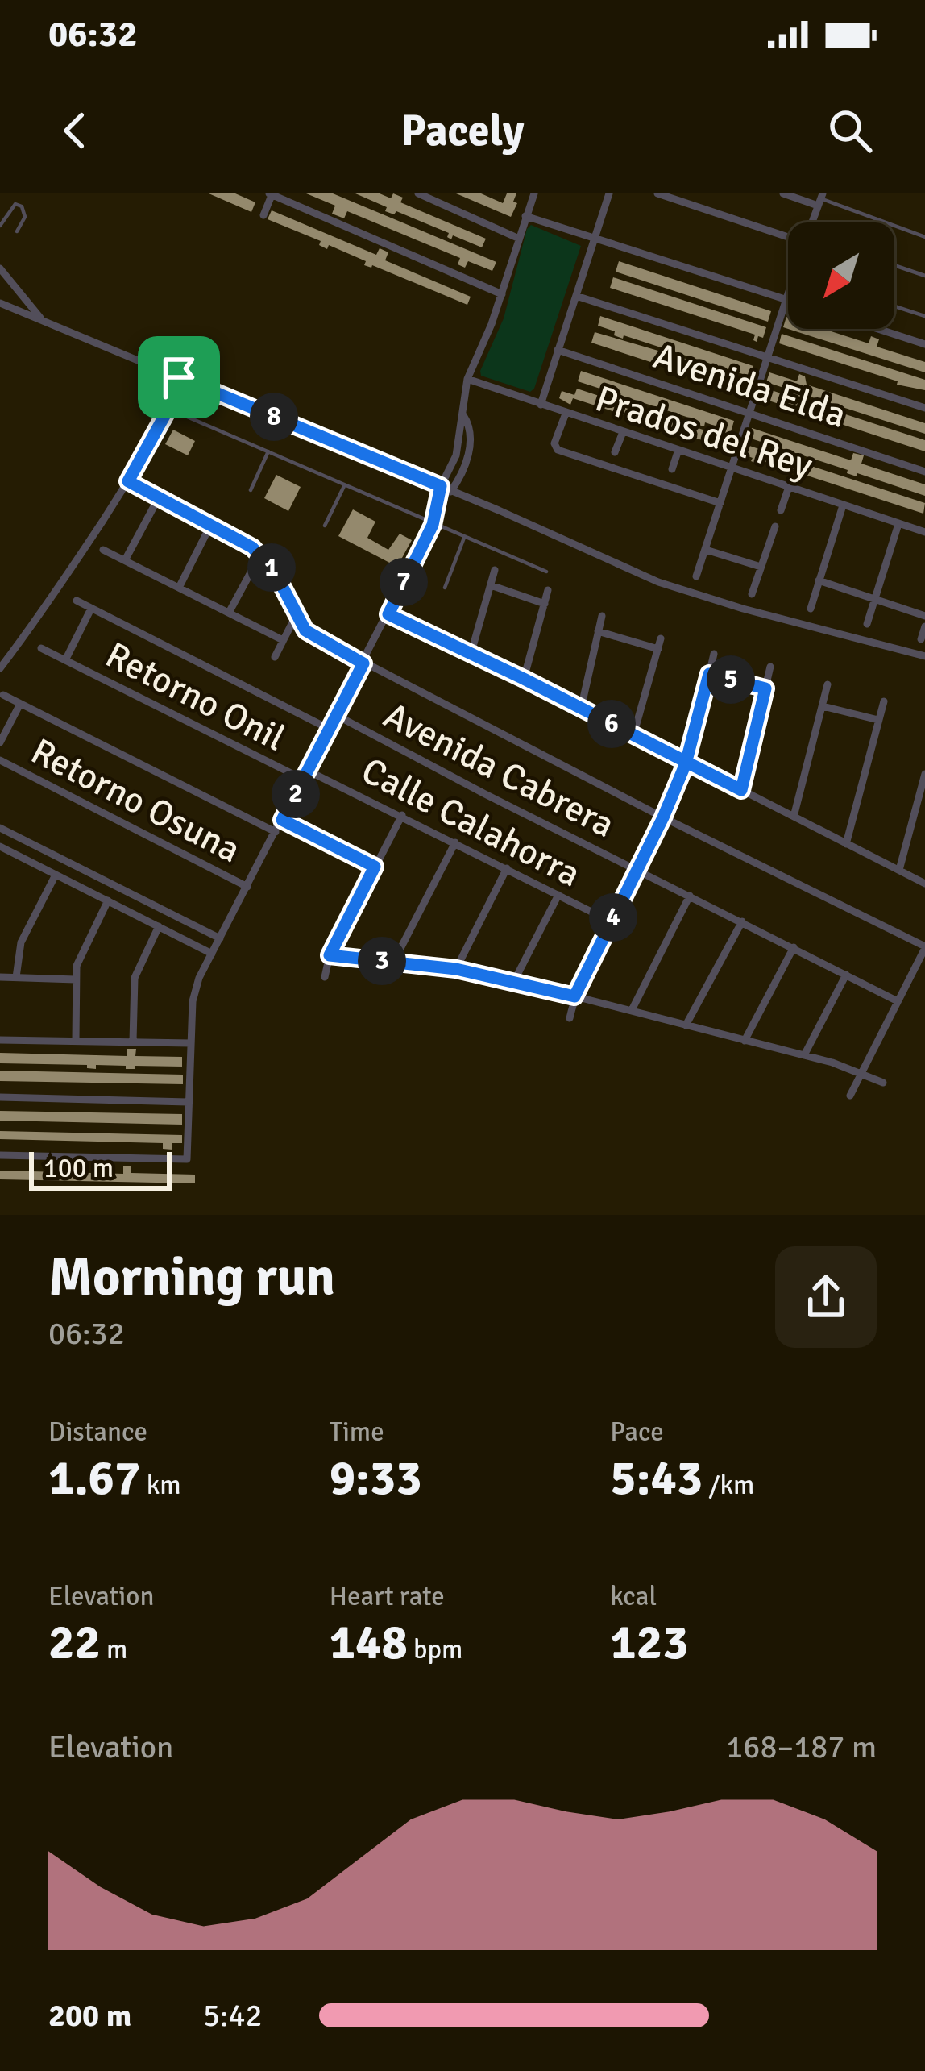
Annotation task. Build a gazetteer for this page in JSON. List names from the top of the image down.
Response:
{
  "streets": {
    "street": [
      "Avenida Elda",
      "Prados del Rey",
      "Retorno Onil",
      "Avenida Cabrera",
      "Retorno Osuna",
      "Calle Calahorra"
    ]
  },
  "crossings": [
    ["Retorno Onil", "Calle Calahorra"]
  ],
  "scale_bar": "100 m",
  "north": "bottom left",
  "page": {
    "status": "06:32",
    "header": "Pacely",
    "pins": [
      "8",
      "1",
      "7",
      "5",
      "6",
      "2",
      "4",
      "3"
    ],
    "scale": "100 m",
    "heading": ["Morning run", "06:32"],
    "stats": [
      ["Distance", "1.67 km"],
      ["Time", "9:33"],
      ["Pace", "5:43 /km"],
      ["Elevation", "22 m"],
      ["Heart rate", "148 bpm"],
      ["kcal", "123"]
    ],
    "chart": ["Elevation", "168–187 m"],
    "list": [
      {
        "name": "200 m",
        "note": "5:42"
      }
    ]
  }
}
